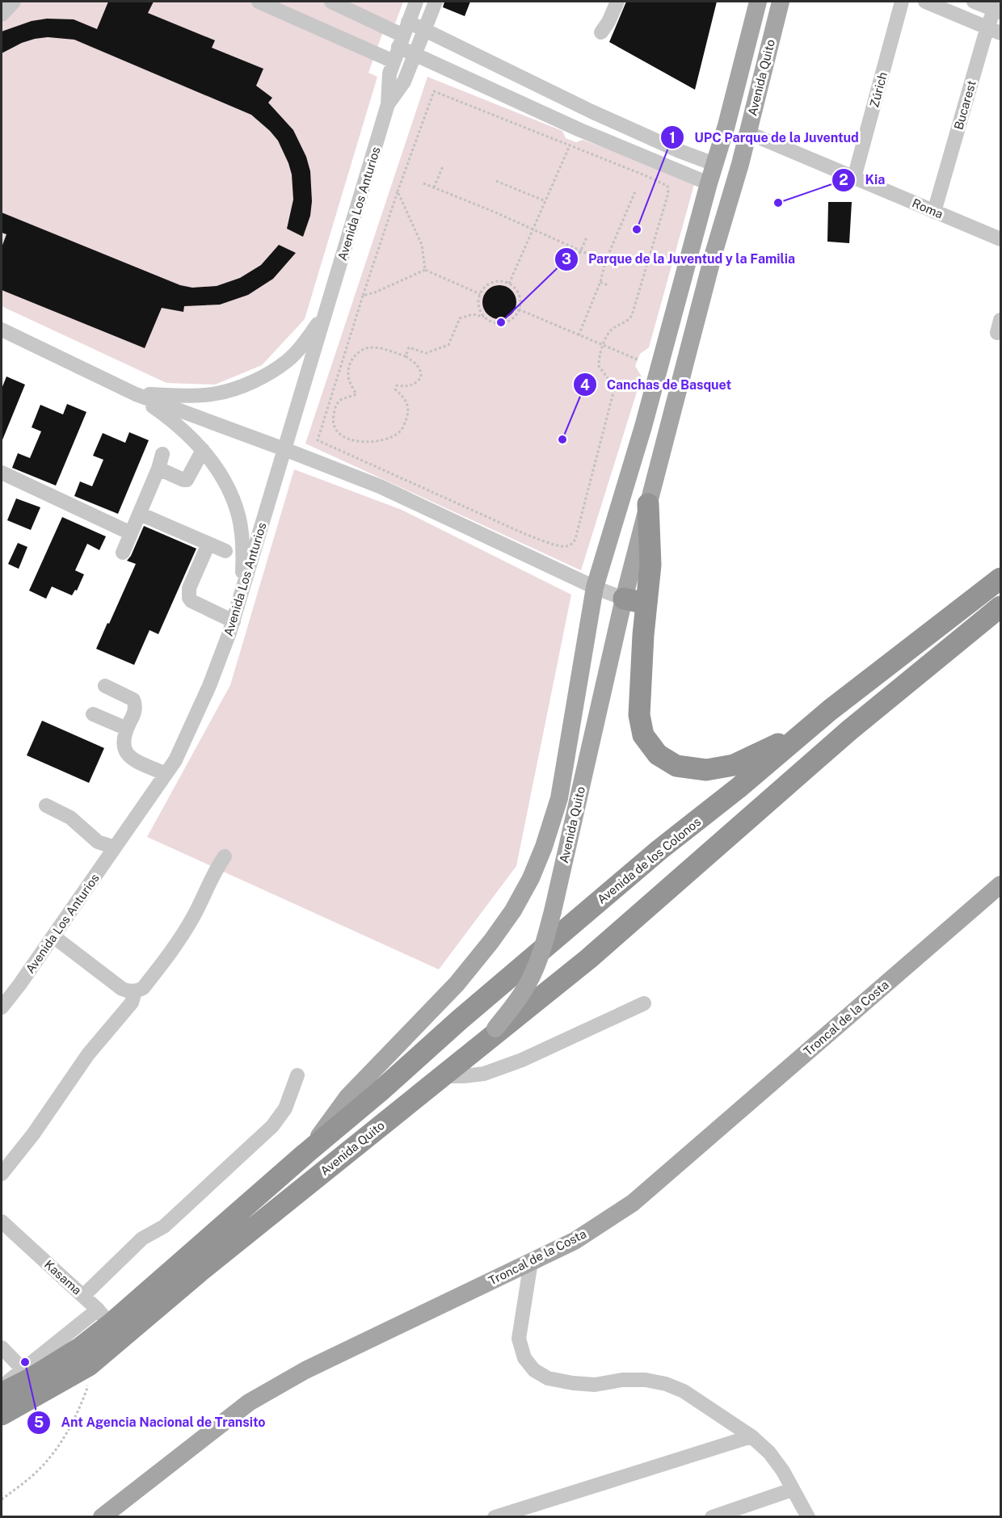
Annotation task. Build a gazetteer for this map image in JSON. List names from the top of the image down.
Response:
{
  "streets": {
    "highway": ["Avenida Quito", "Avenida de los Colonos"],
    "main road": ["Troncal de la Costa"],
    "street": [
      "Zúrich",
      "Bucarest",
      "Avenida Los Anturios",
      "Roma",
      "Kasama"
    ]
  },
  "crossings": [
    ["Avenida Quito", "Roma"],
    ["Avenida Quito", "Avenida de los Colonos"],
    ["Avenida Quito", "Kasama"],
    ["Zúrich", "Roma"],
    ["Bucarest", "Roma"]
  ],
  "places": [
    "Kia",
    "UPC Parque de la Juventud",
    "Parque de la Juventud y la Familia",
    "Canchas de Basquet",
    "Ant Agencia Nacional de Transito"
  ]
}
